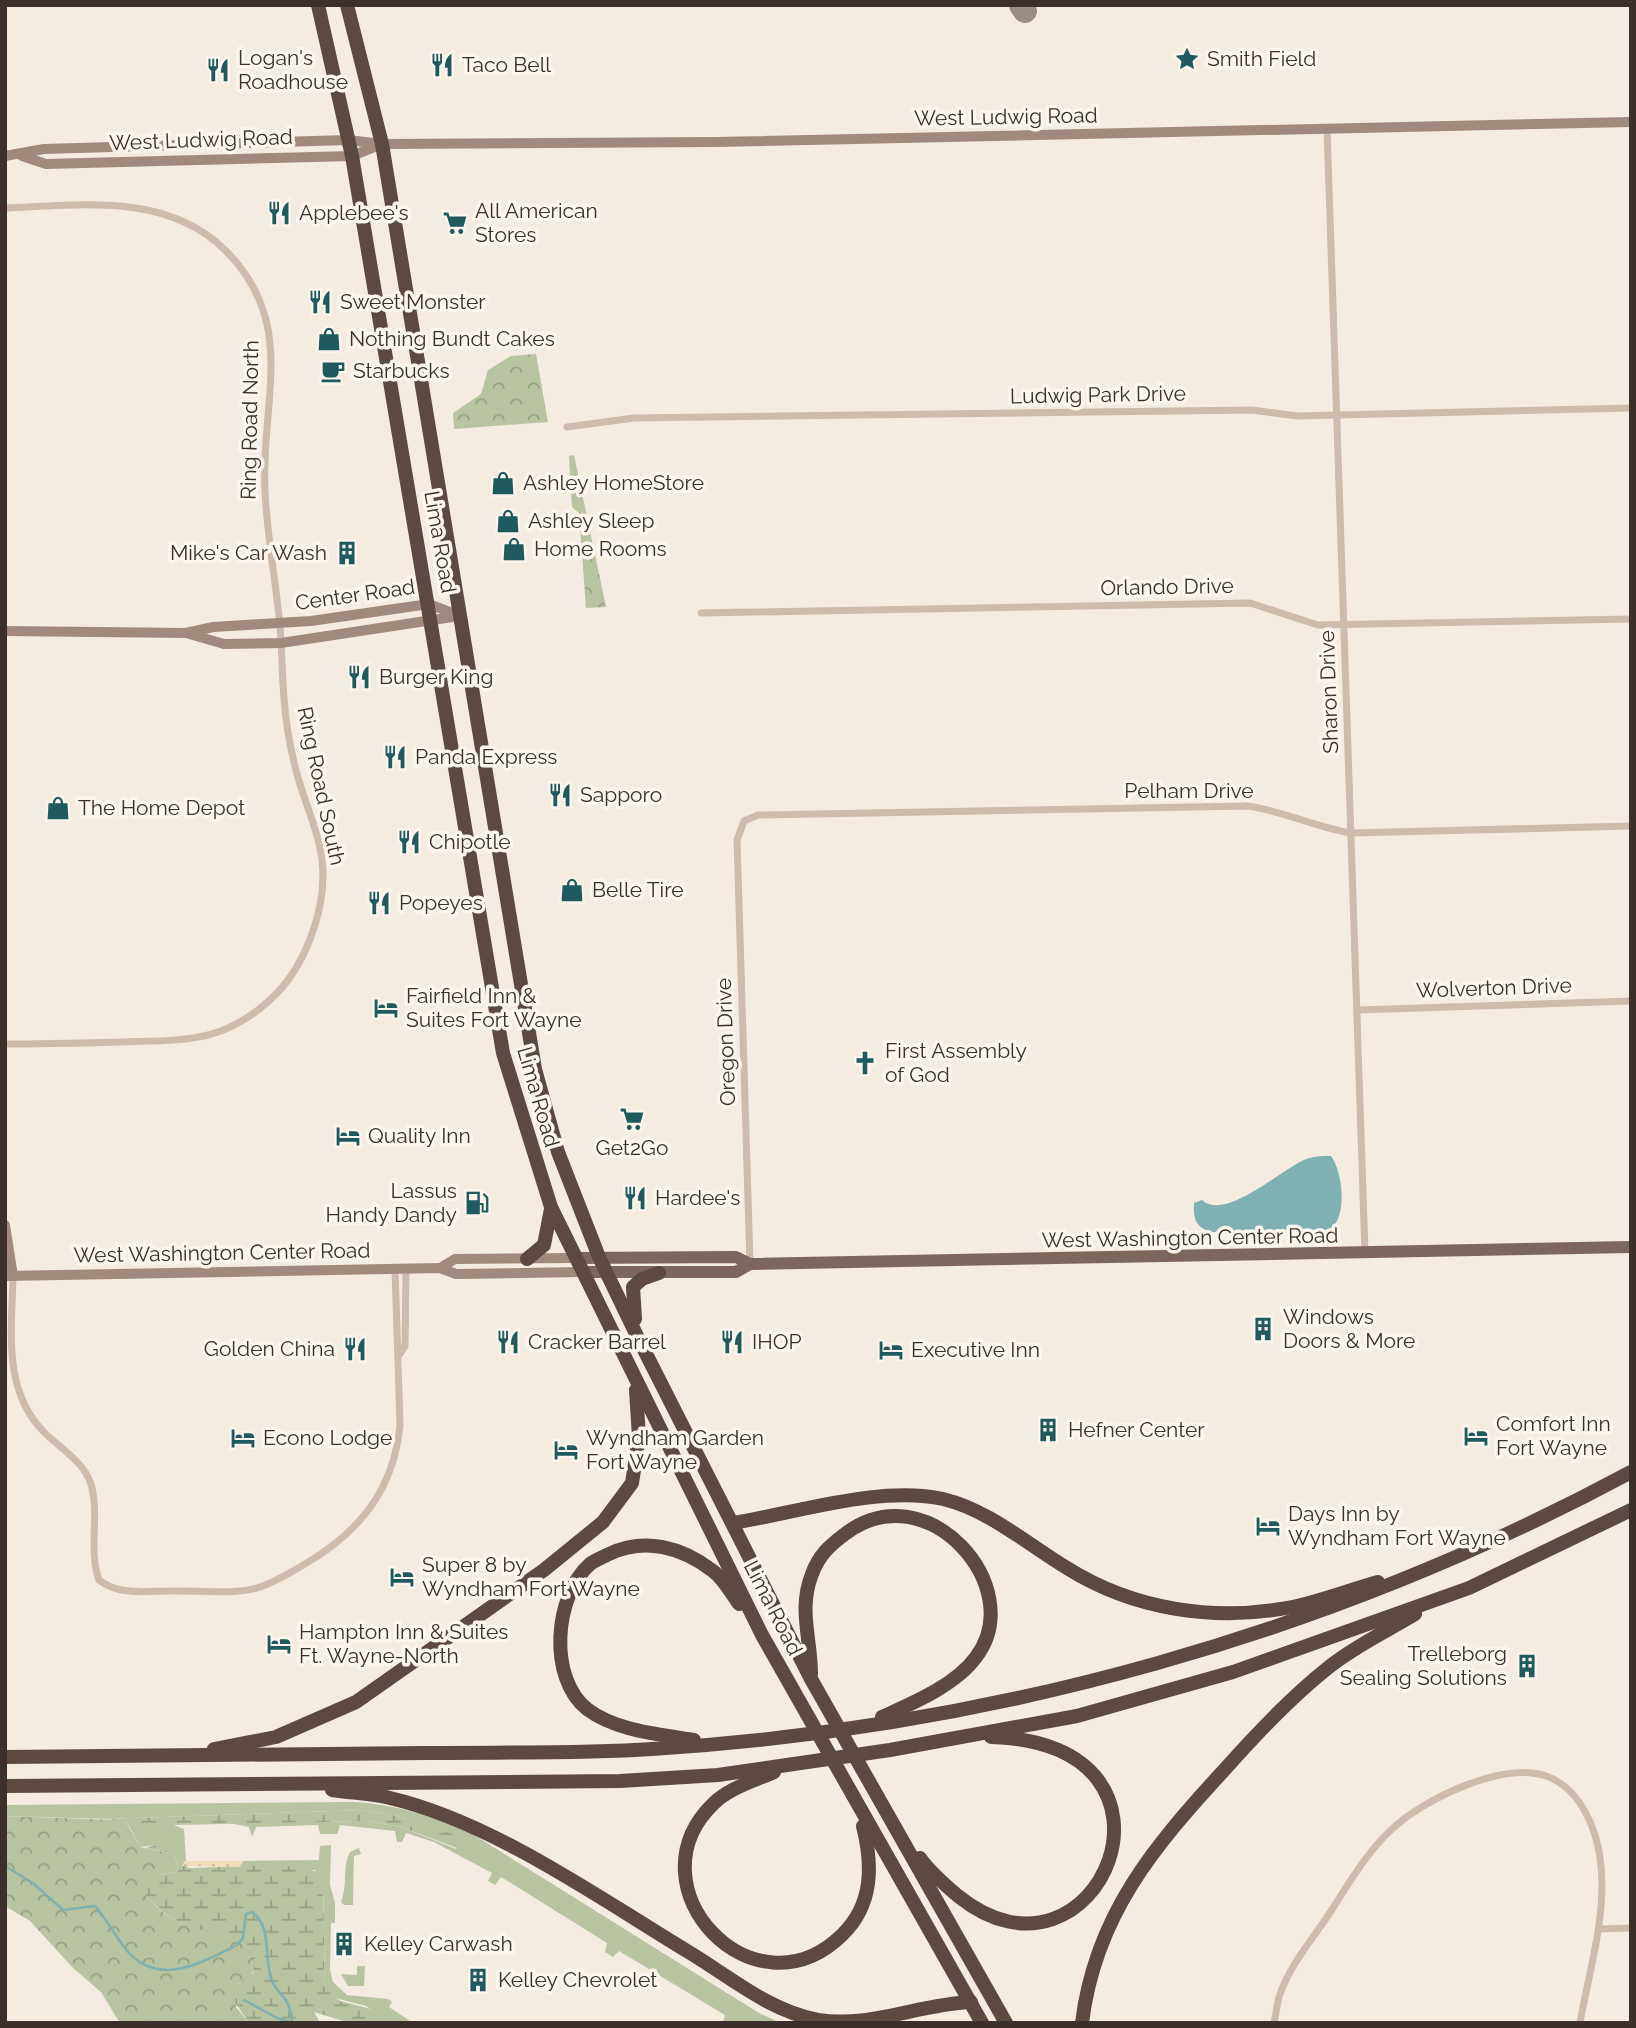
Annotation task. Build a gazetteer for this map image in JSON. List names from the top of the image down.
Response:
{
  "streets": {
    "highway": ["Lima Road"],
    "main road": ["West Ludwig Road", "Center Road", "West Washington Center Road"],
    "street": [
      "Ludwig Park Drive",
      "Ring Road North",
      "Orlando Drive",
      "Sharon Drive",
      "Ring Road South",
      "Pelham Drive",
      "Wolverton Drive",
      "Oregon Drive"
    ]
  },
  "crossings": [
    ["West Ludwig Road", "Lima Road"],
    ["West Ludwig Road", "Sharon Drive"],
    ["Ludwig Park Drive", "Sharon Drive"],
    ["Ring Road North", "Center Road"],
    ["Ring Road North", "Ring Road South"],
    ["Lima Road", "Center Road"],
    ["Lima Road", "West Washington Center Road"],
    ["Orlando Drive", "Sharon Drive"],
    ["Center Road", "Ring Road South"],
    ["Sharon Drive", "Pelham Drive"],
    ["Sharon Drive", "Wolverton Drive"],
    ["Sharon Drive", "West Washington Center Road"],
    ["Pelham Drive", "Oregon Drive"],
    ["Oregon Drive", "West Washington Center Road"]
  ],
  "places": {
    "place": ["Smith Field"],
    "restaurant": [
      "Taco Bell",
      "Logan's Roadhouse",
      "Applebee's",
      "Sweet Monster",
      "Burger King",
      "Panda Express",
      "Sapporo",
      "Chipotle",
      "Popeyes",
      "Hardee's",
      "Cracker Barrel",
      "IHOP",
      "Golden China"
    ],
    "supermarket": ["All American Stores", "Get2Go"],
    "shop": [
      "Nothing Bundt Cakes",
      "Ashley HomeStore",
      "Ashley Sleep",
      "Home Rooms",
      "The Home Depot",
      "Belle Tire"
    ],
    "cafe": ["Starbucks"],
    "building": [
      "Mike's Car Wash",
      "Windows Doors & More",
      "Hefner Center",
      "Trelleborg Sealing Solutions",
      "Kelley Carwash",
      "Kelley Chevrolet"
    ],
    "hotel": [
      "Fairfield Inn & Suites Fort Wayne",
      "Quality Inn",
      "Executive Inn",
      "Comfort Inn Fort Wayne",
      "Econo Lodge",
      "Wyndham Garden Fort Wayne",
      "Days Inn by Wyndham Fort Wayne",
      "Super 8 by Wyndham Fort Wayne",
      "Hampton Inn & Suites Ft. Wayne-North"
    ],
    "church": ["First Assembly of God"],
    "fuel station": ["Lassus Handy Dandy"]
  }
}
